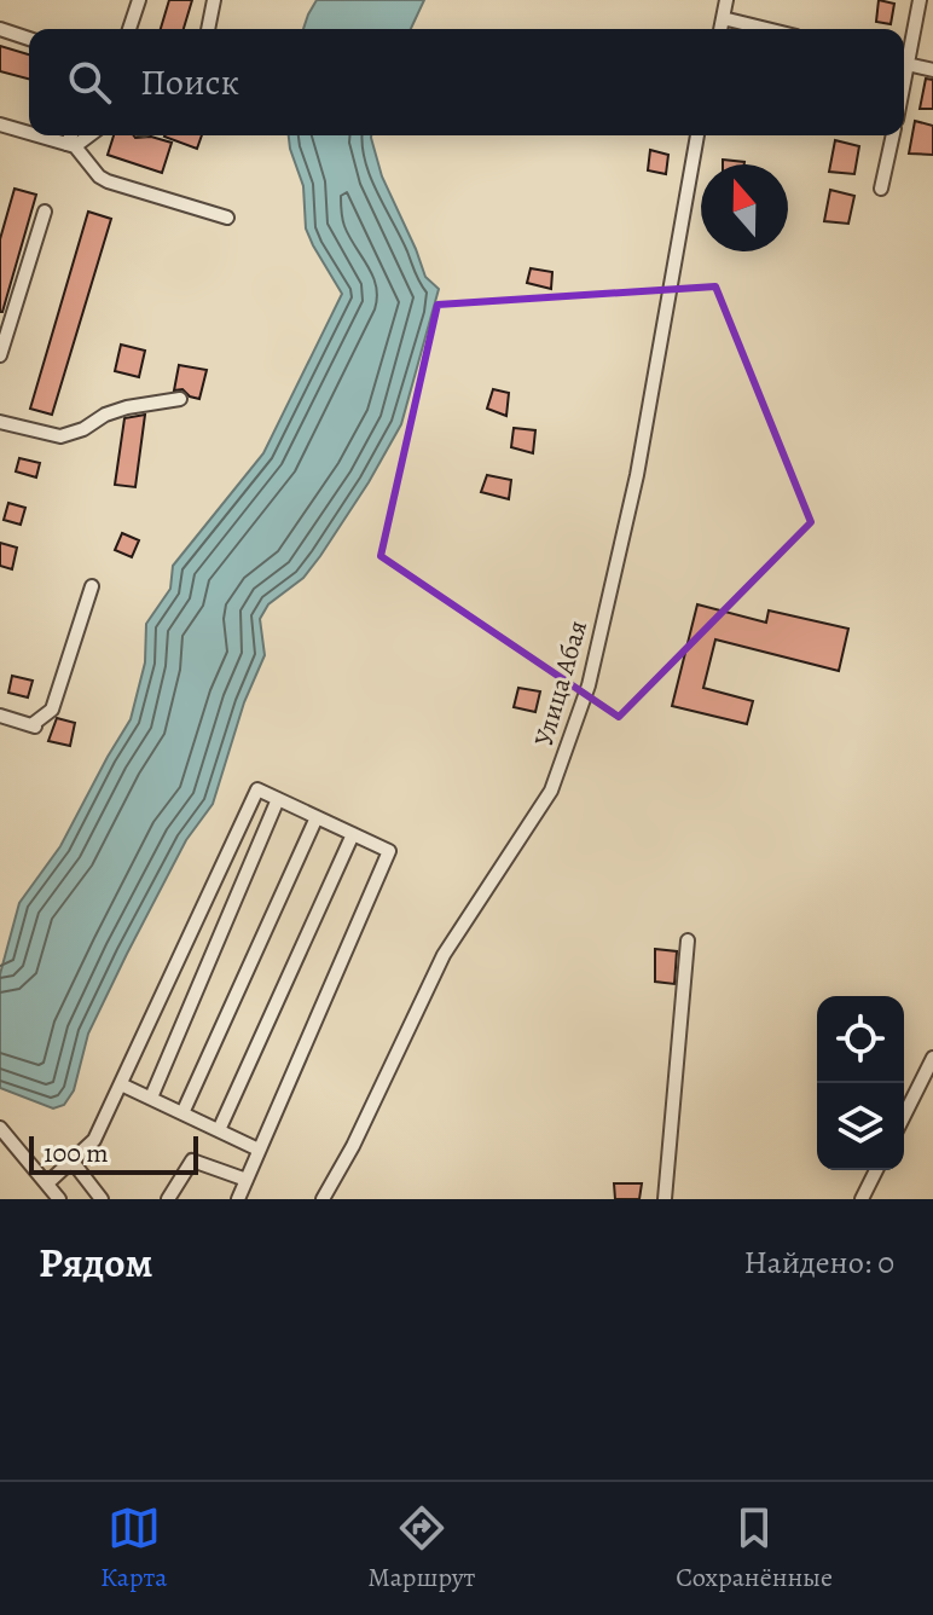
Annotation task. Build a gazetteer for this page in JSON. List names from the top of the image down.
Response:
{
  "streets": {
    "street": ["Улица Абая"]
  },
  "scale_bar": "100 m",
  "north": "top",
  "page": {
    "search": "Поиск",
    "scale": "100 m",
    "heading": ["Рядом", "Найдено: 0"],
    "nav": ["Карта", "Маршрут", "Сохранённые"]
  }
}
